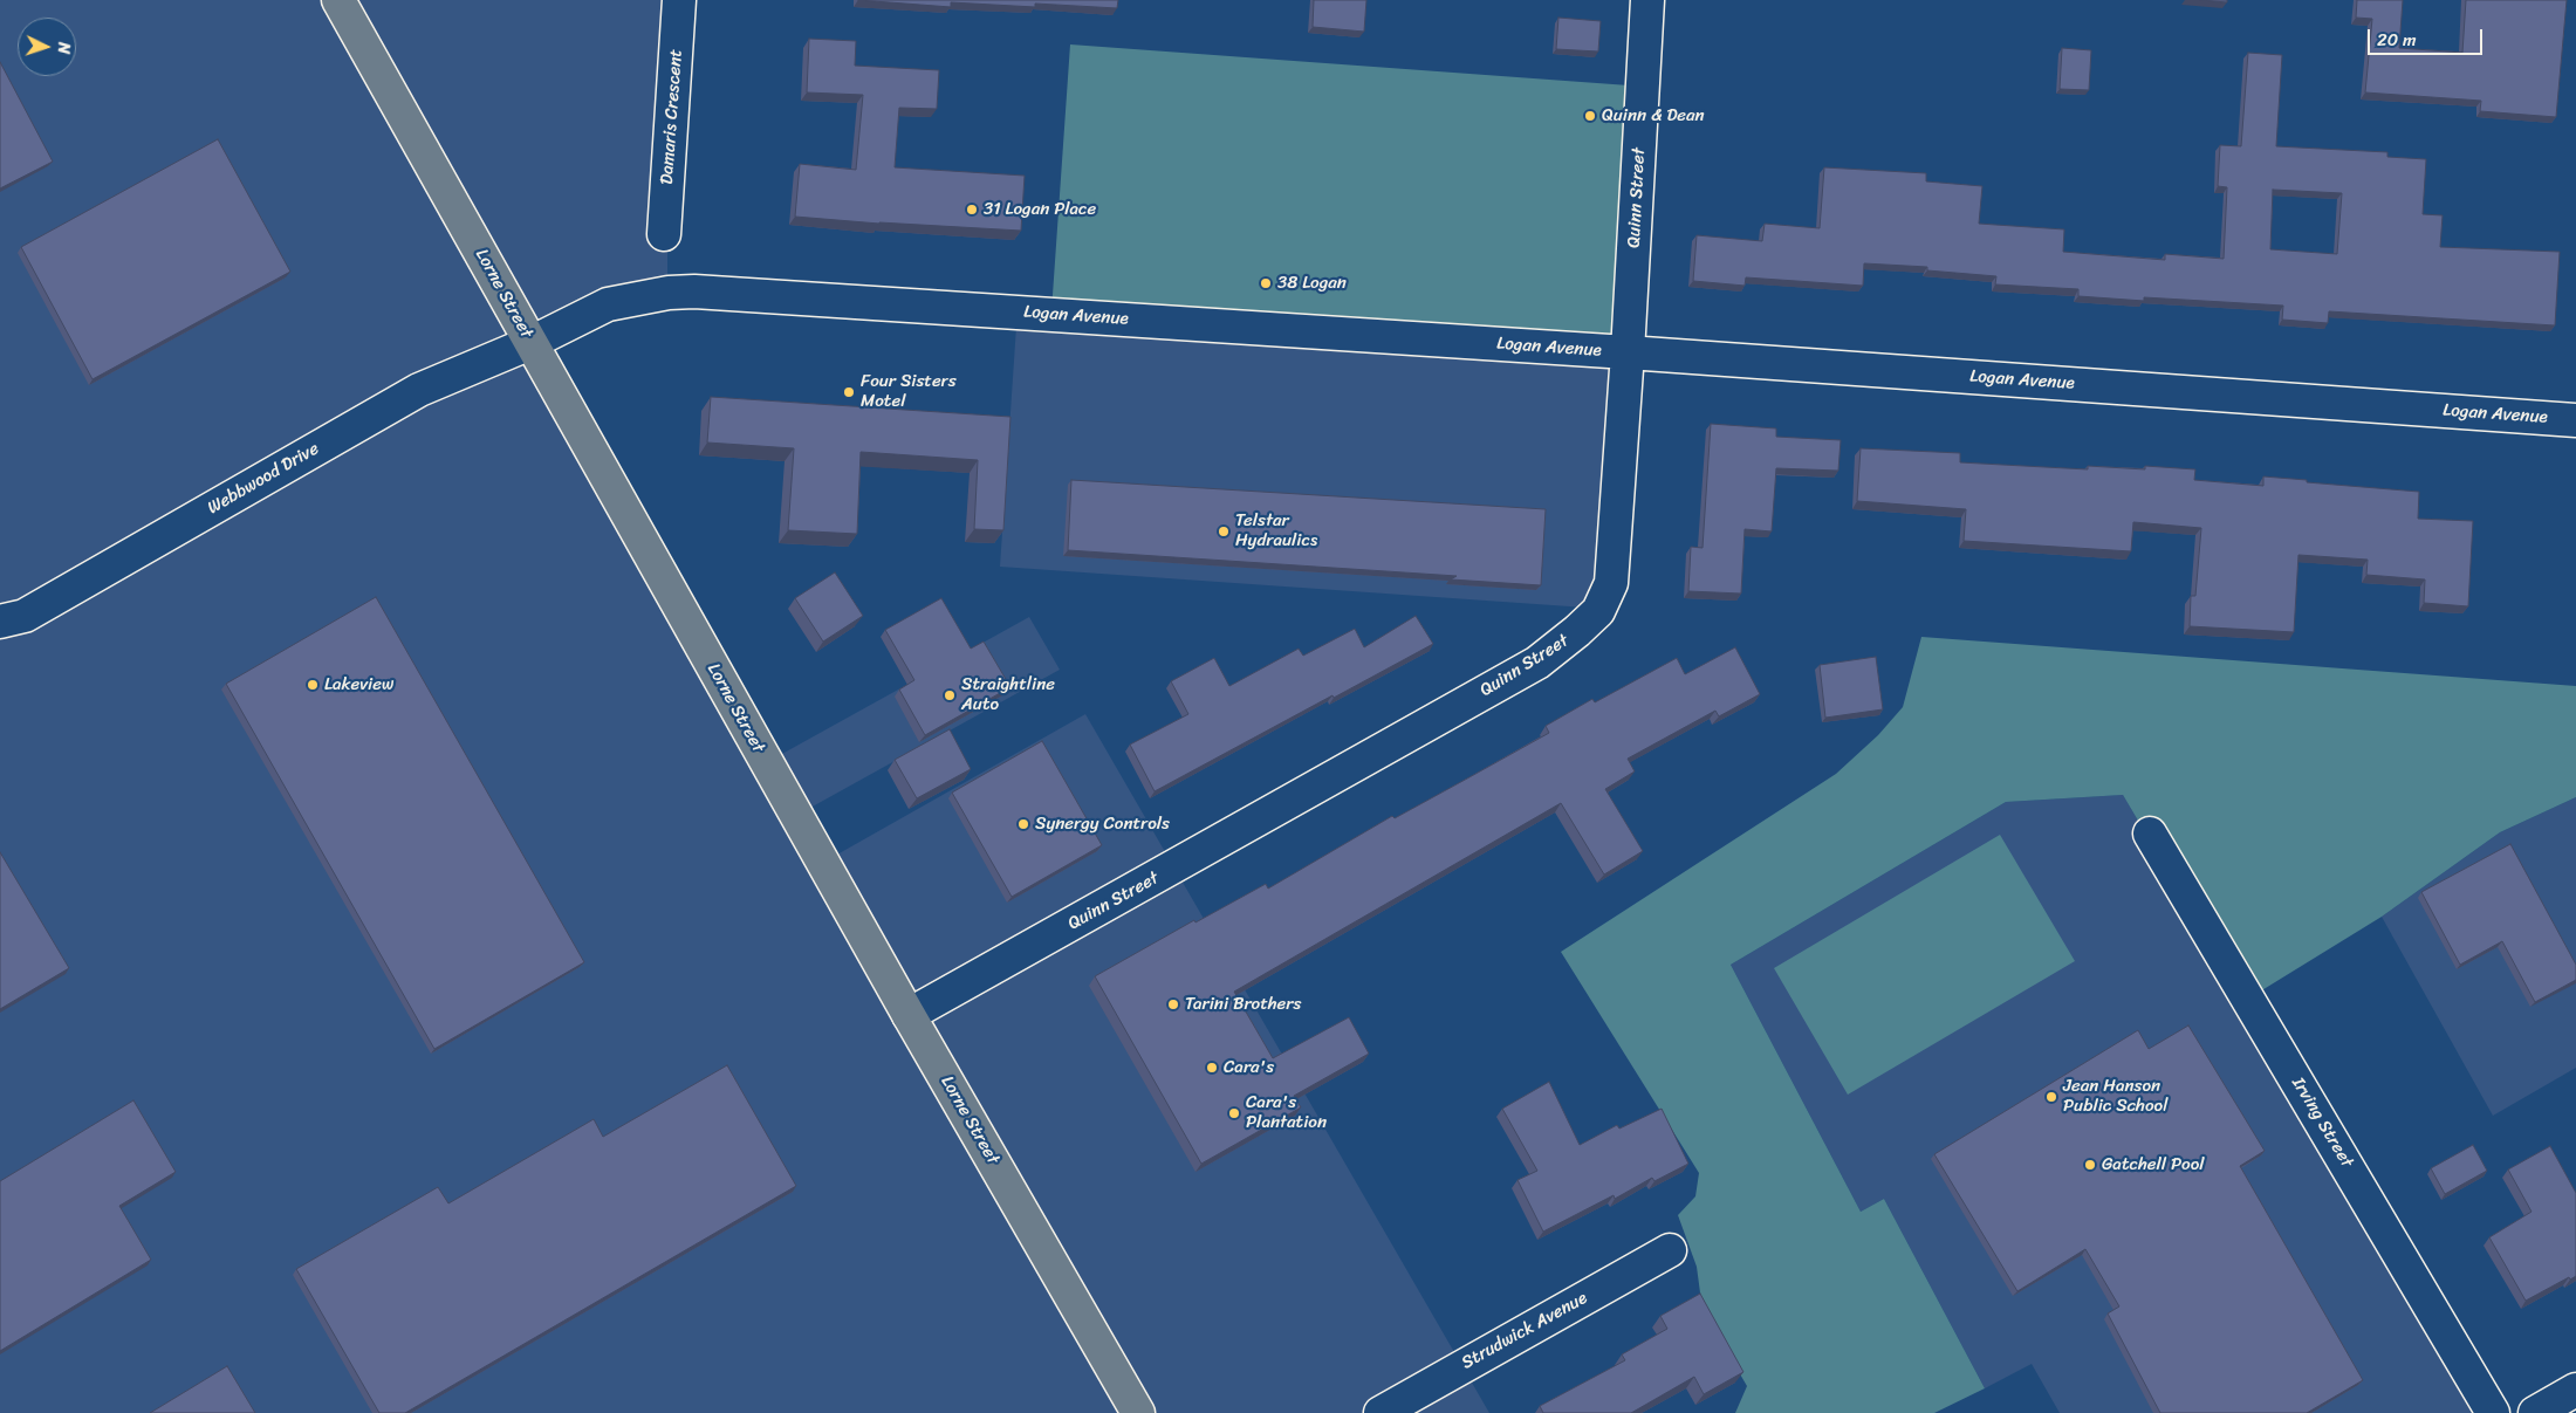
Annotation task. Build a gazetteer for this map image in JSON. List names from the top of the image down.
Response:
{
  "streets": {
    "main road": ["Lorne Street"],
    "street": [
      "Damaris Crescent",
      "Quinn Street",
      "Logan Avenue",
      "Webbwood Drive",
      "Irving Street",
      "Strudwick Avenue"
    ]
  },
  "crossings": [
    ["Quinn Street", "Lorne Street"],
    ["Quinn Street", "Logan Avenue"],
    ["Lorne Street", "Logan Avenue"],
    ["Lorne Street", "Webbwood Drive"],
    ["Logan Avenue", "Webbwood Drive"]
  ],
  "places": [
    "Quinn & Dean",
    "31 Logan Place",
    "38 Logan",
    "Four Sisters Motel",
    "Telstar Hydraulics",
    "Lakeview",
    "Straightline Auto",
    "Synergy Controls",
    "Tarini Brothers",
    "Cara's",
    "Jean Hanson Public School",
    "Cara's Plantation",
    "Gatchell Pool"
  ],
  "scale_bar": "20 m",
  "north": "right"
}
